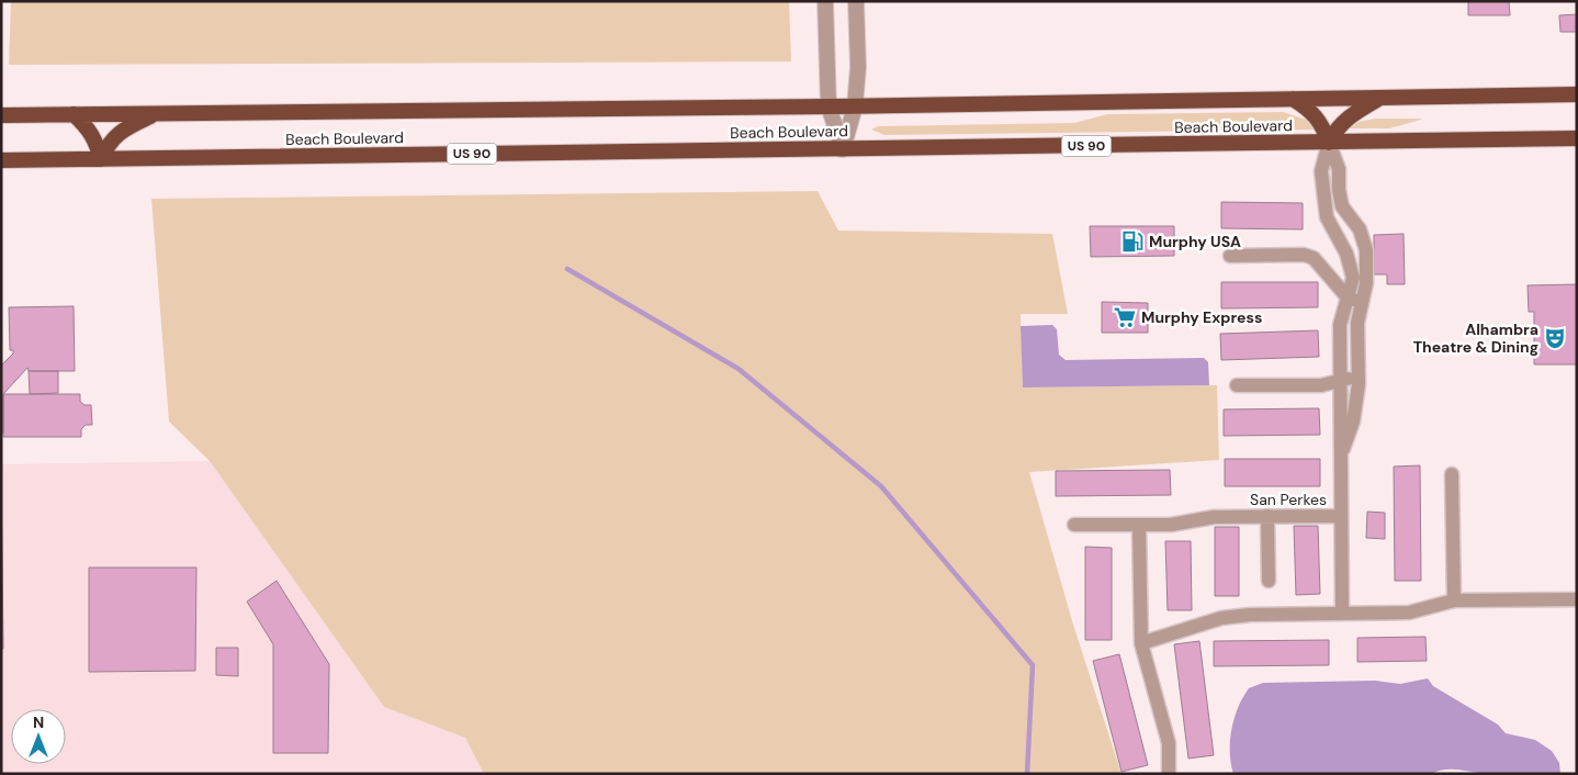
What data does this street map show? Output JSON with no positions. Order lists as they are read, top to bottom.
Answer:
{
  "streets": {
    "highway": ["Beach Boulevard", "US 90"],
    "street": ["San Perkes"]
  },
  "crossings": [
    ["Beach Boulevard", "San Perkes"]
  ],
  "places": {
    "fuel station": ["Murphy USA"],
    "supermarket": ["Murphy Express"],
    "theatre": ["Alhambra Theatre & Dining"]
  },
  "north": "top"
}
